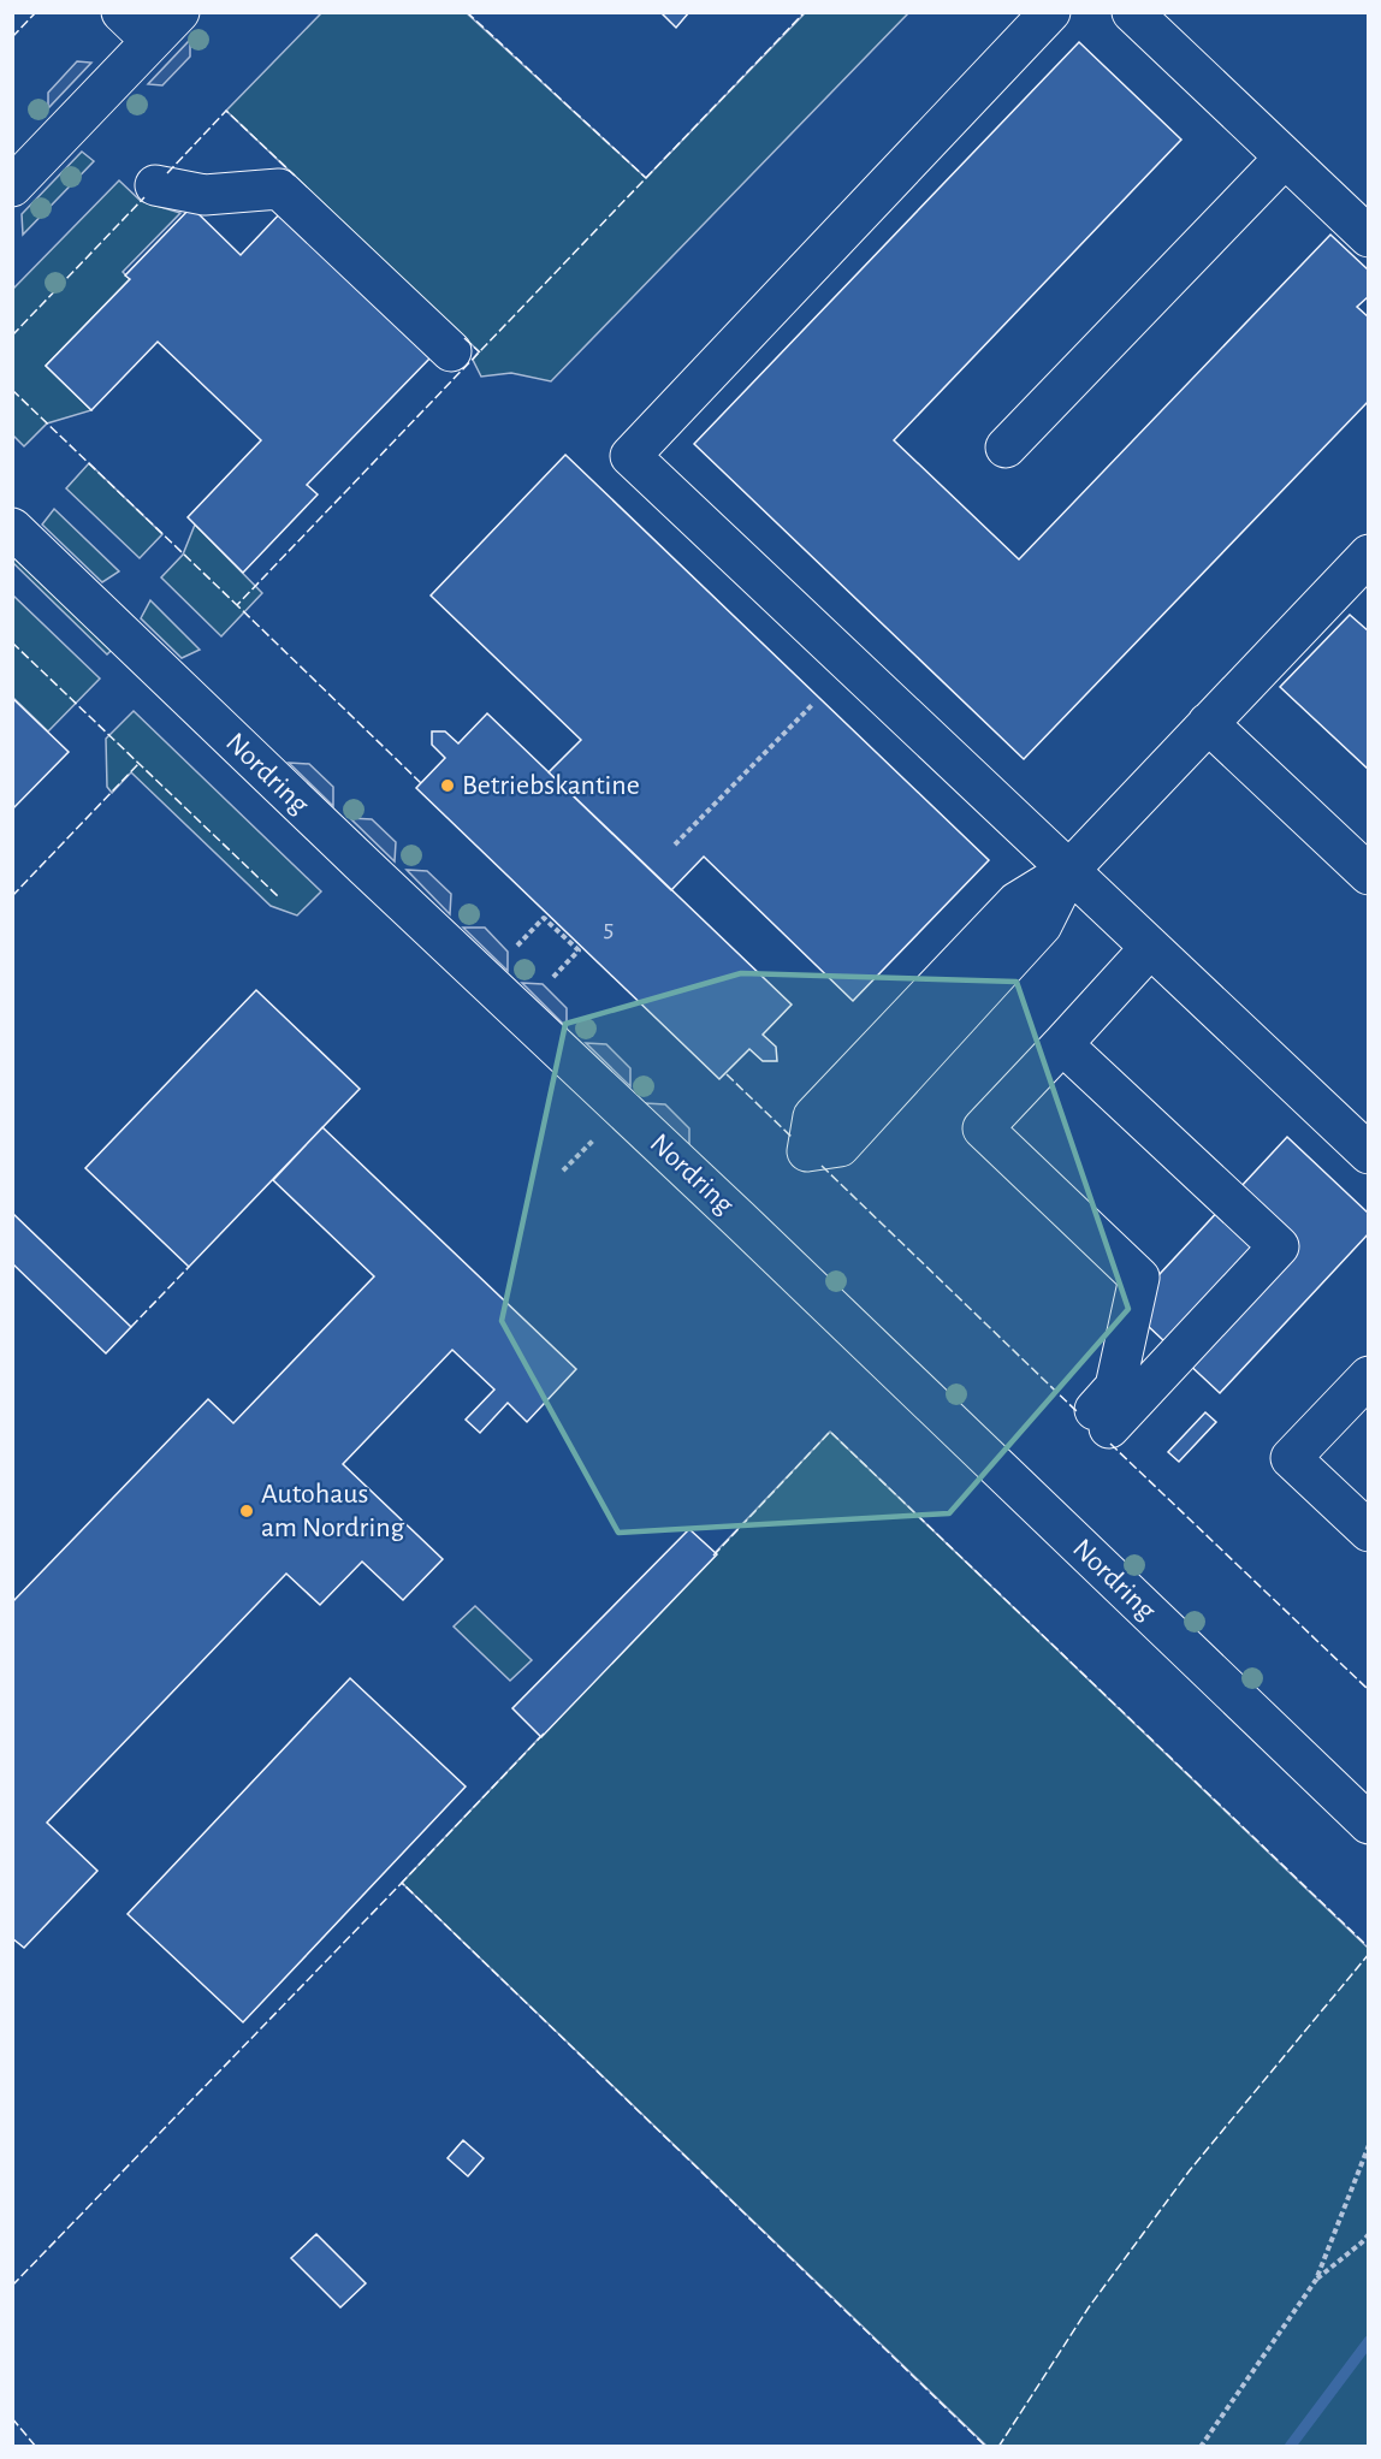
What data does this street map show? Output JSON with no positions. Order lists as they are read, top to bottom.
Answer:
{
  "streets": {
    "street": ["Nordring"]
  },
  "places": ["Betriebskantine", "Autohaus am Nordring"],
  "house_numbers": ["5"]
}
